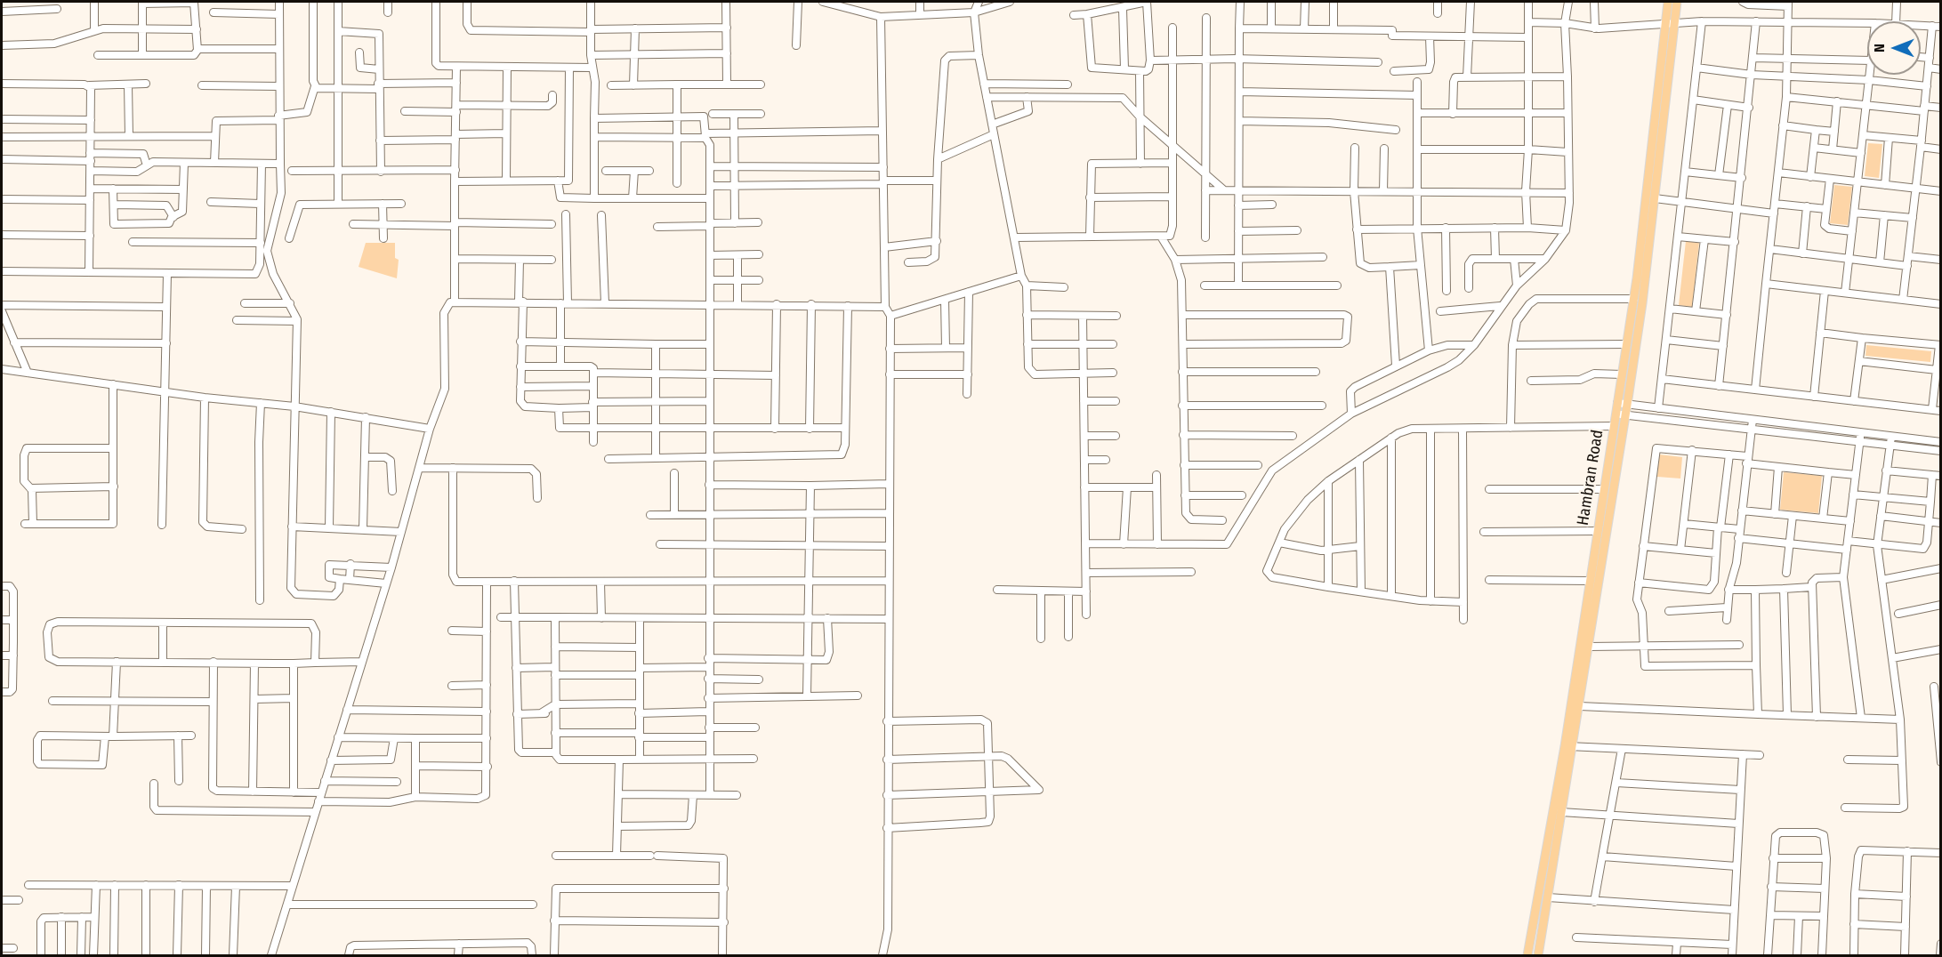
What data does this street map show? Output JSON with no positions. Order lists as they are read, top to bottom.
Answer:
{
  "streets": {
    "main road": ["Hambran Road"]
  },
  "north": "left"
}
